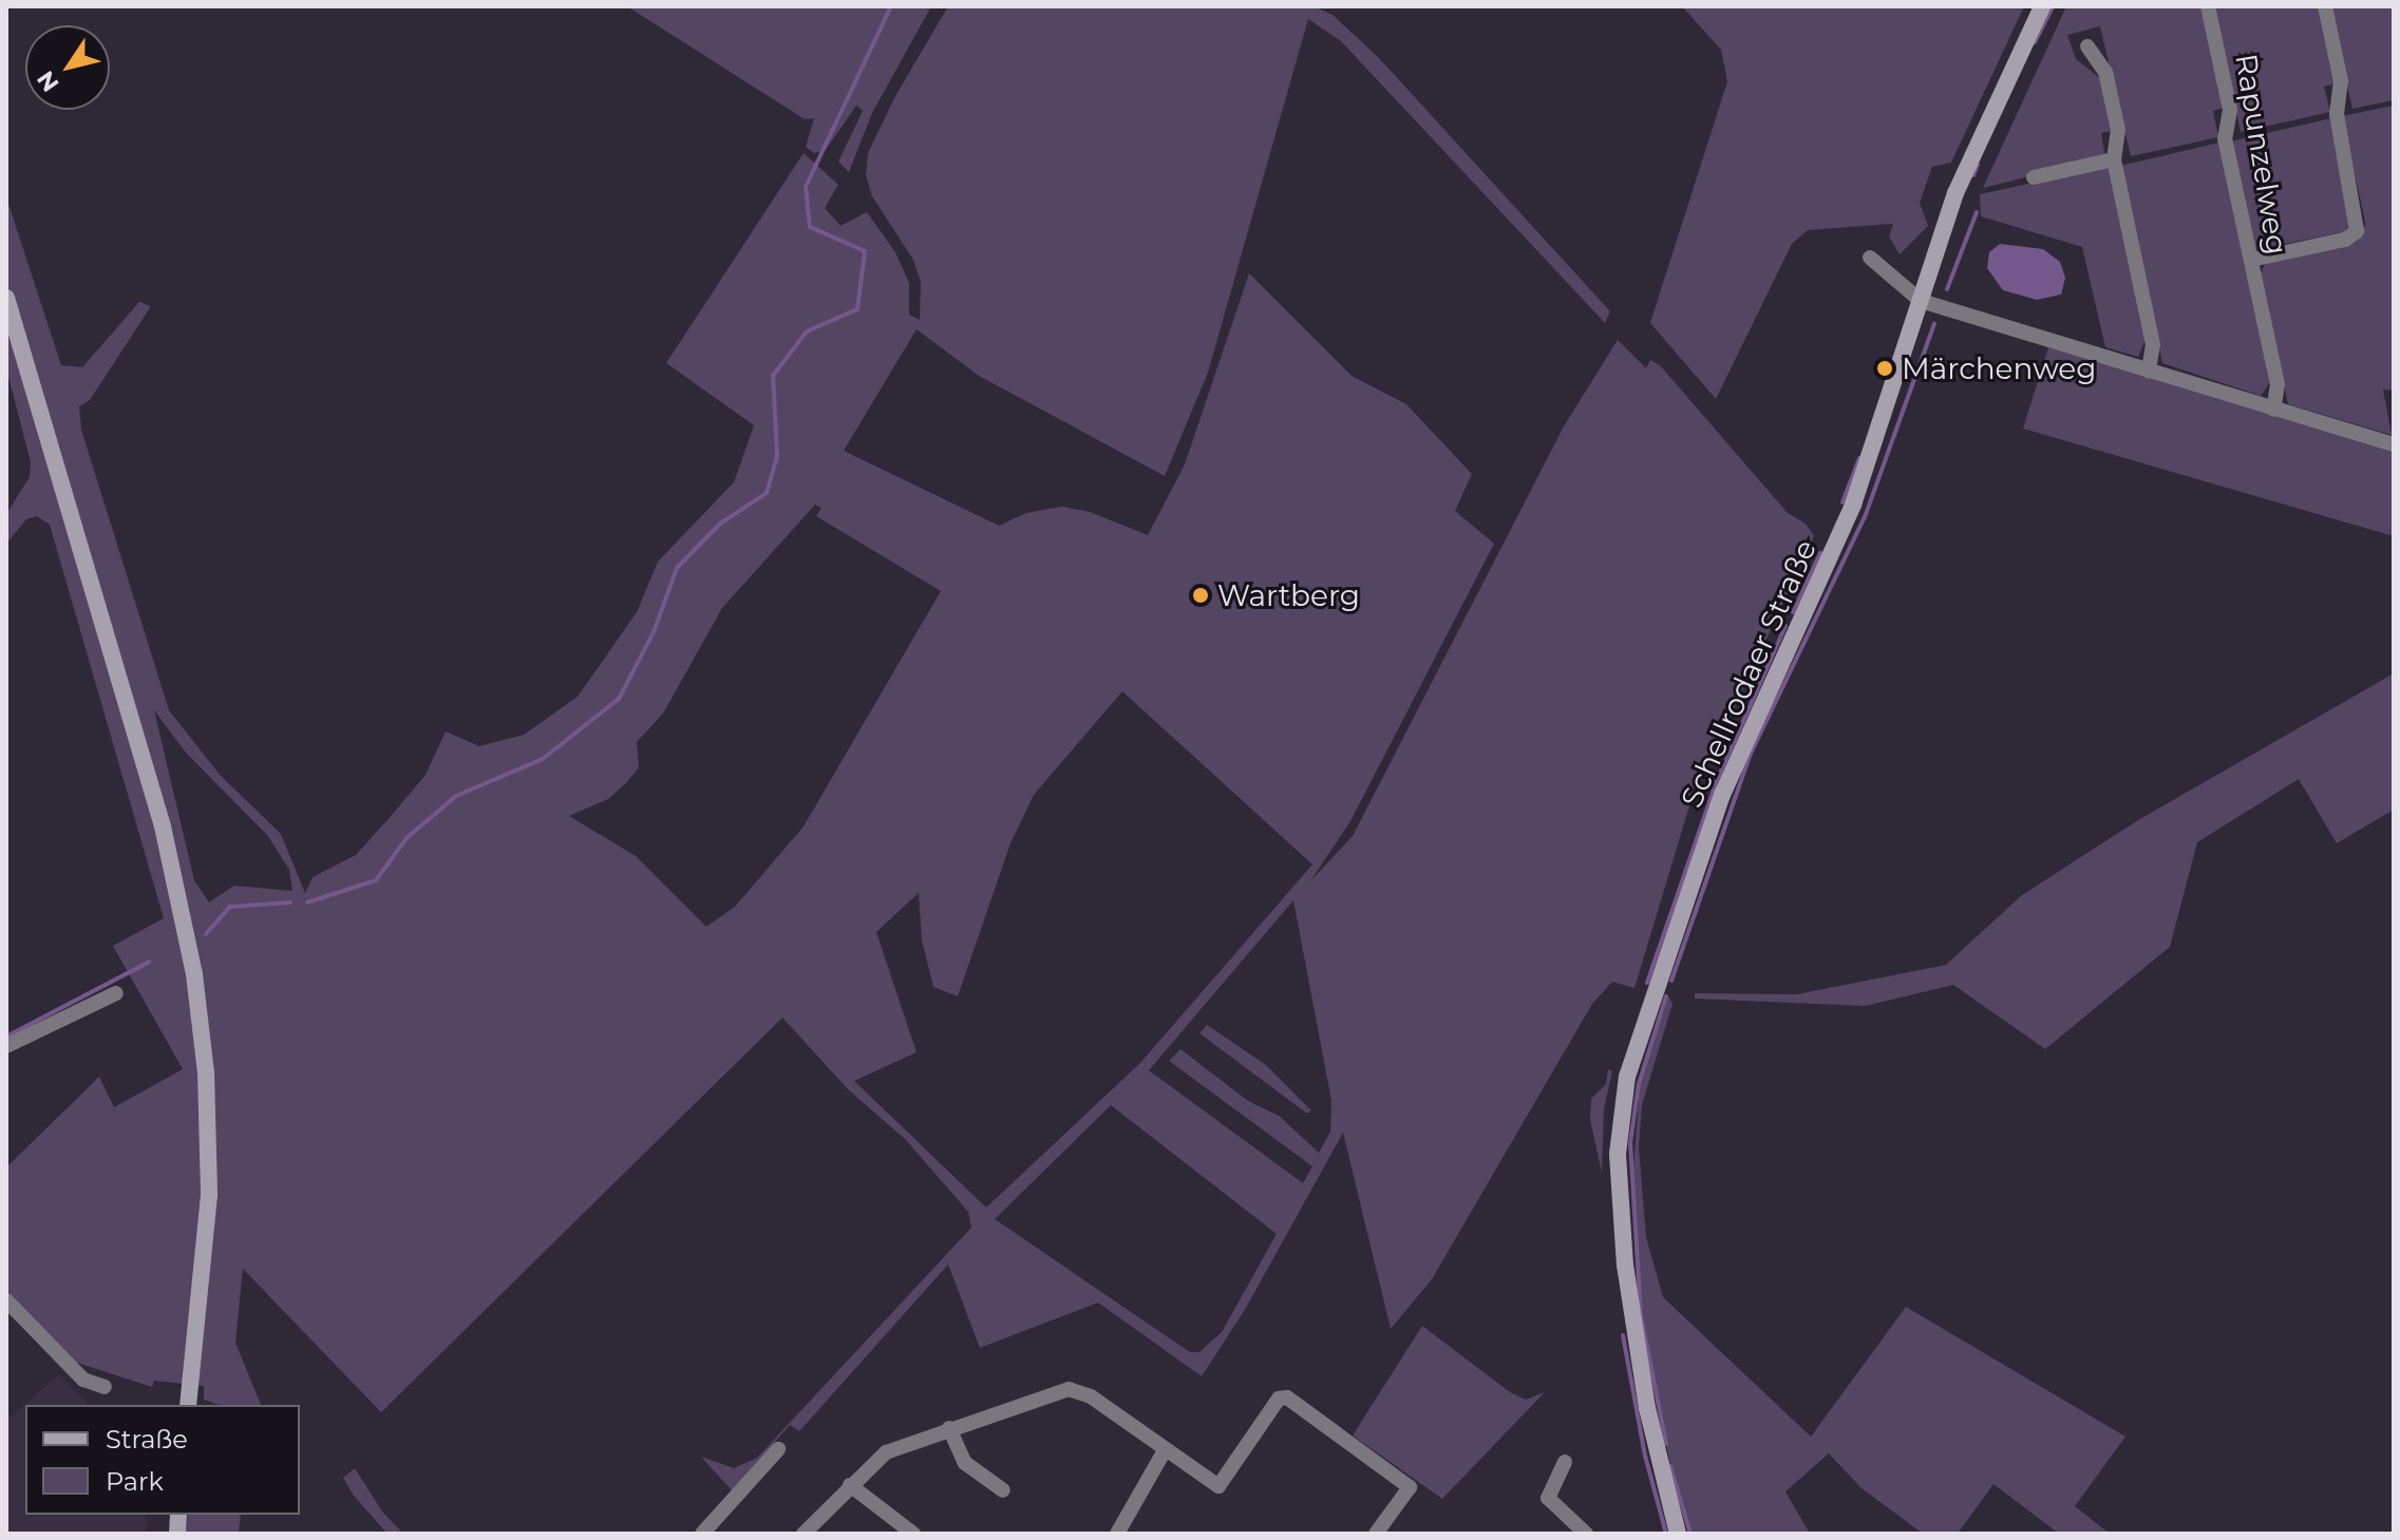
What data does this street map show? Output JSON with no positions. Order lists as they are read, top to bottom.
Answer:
{
  "streets": {
    "street": ["Rapunzelweg", "Schellrodaer Straße"]
  },
  "places": ["Märchenweg", "Wartberg"],
  "legend": ["Straße", "Park"],
  "north": "bottom left"
}
